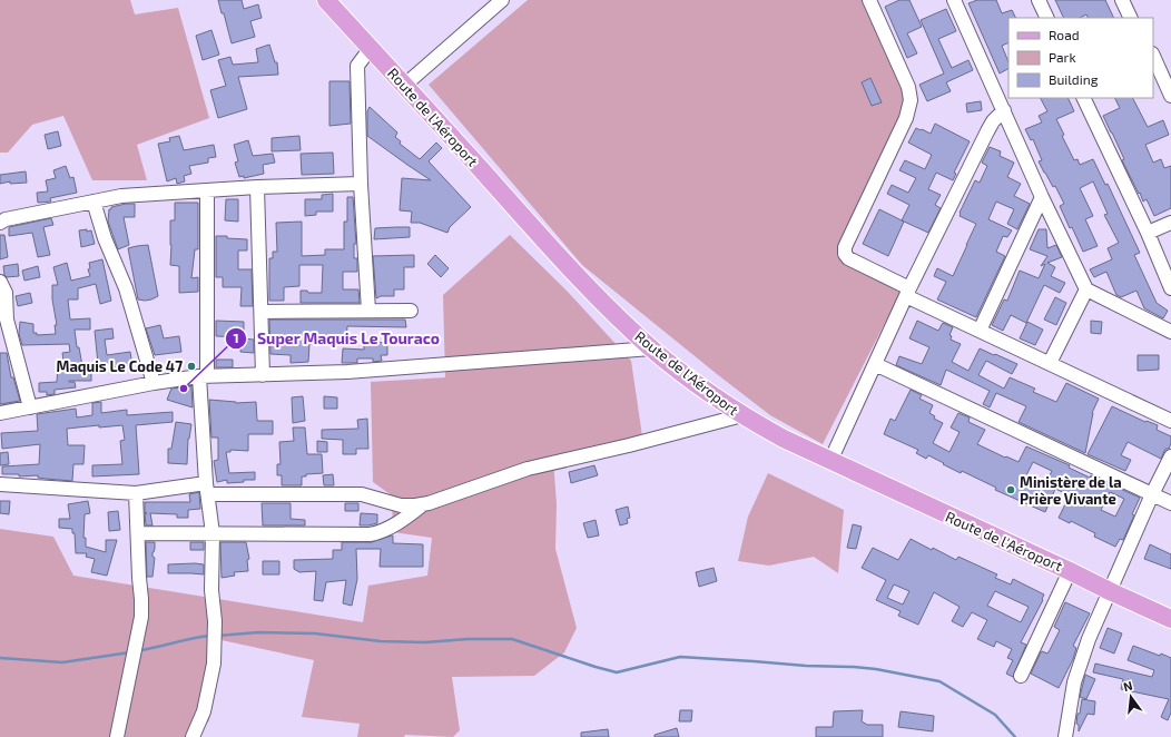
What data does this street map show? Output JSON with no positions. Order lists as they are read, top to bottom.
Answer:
{
  "streets": {
    "main road": ["Route de l'Aéroport"]
  },
  "places": ["Maquis Le Code 47", "Super Maquis Le Touraco", "Ministère de la Prière Vivante"],
  "legend": ["Road", "Park", "Building"],
  "north": "top"
}
